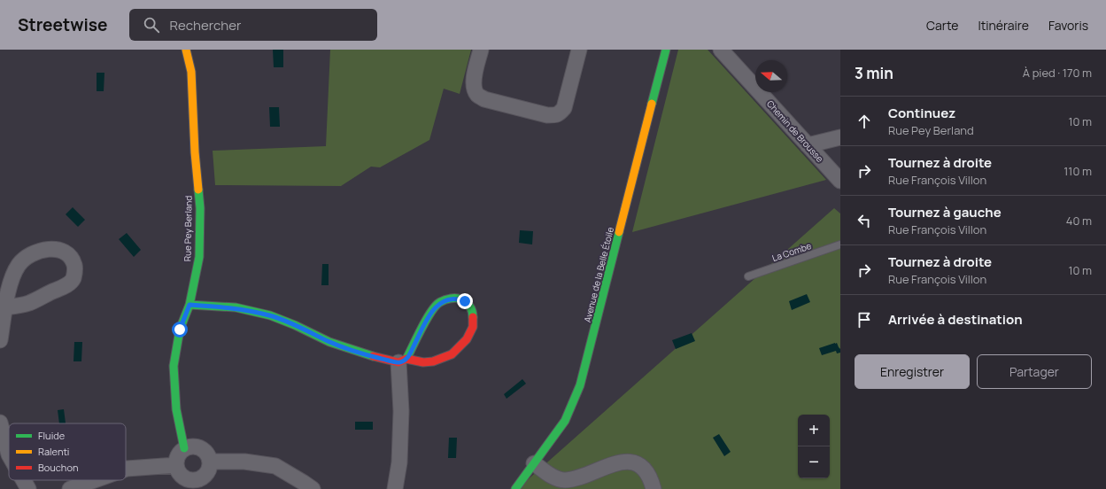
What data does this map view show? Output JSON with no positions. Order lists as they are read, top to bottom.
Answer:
{
  "streets": {
    "street": ["Chemin de Brousse", "Rue Pey Berland", "Avenue de la Belle Étoile"],
    "lane": ["La Combe"]
  },
  "legend": ["Fluide", "Ralenti", "Bouchon"],
  "north": "left",
  "page": {
    "header": "Streetwise",
    "search": "Rechercher",
    "nav": ["Carte", "Itinéraire", "Favoris"],
    "heading": ["3 min", "À pied · 170 m"],
    "list": [
      ["Continuez", "Rue Pey Berland", "10 m"],
      ["Tournez à droite", "Rue François Villon", "110 m"],
      ["Tournez à gauche", "Rue François Villon", "40 m"],
      ["Tournez à droite", "Rue François Villon", "10 m"],
      "Arrivée à destination"
    ],
    "buttons": ["Enregistrer", "Partager"],
    "map_buttons": ["+", "−"]
  }
}
